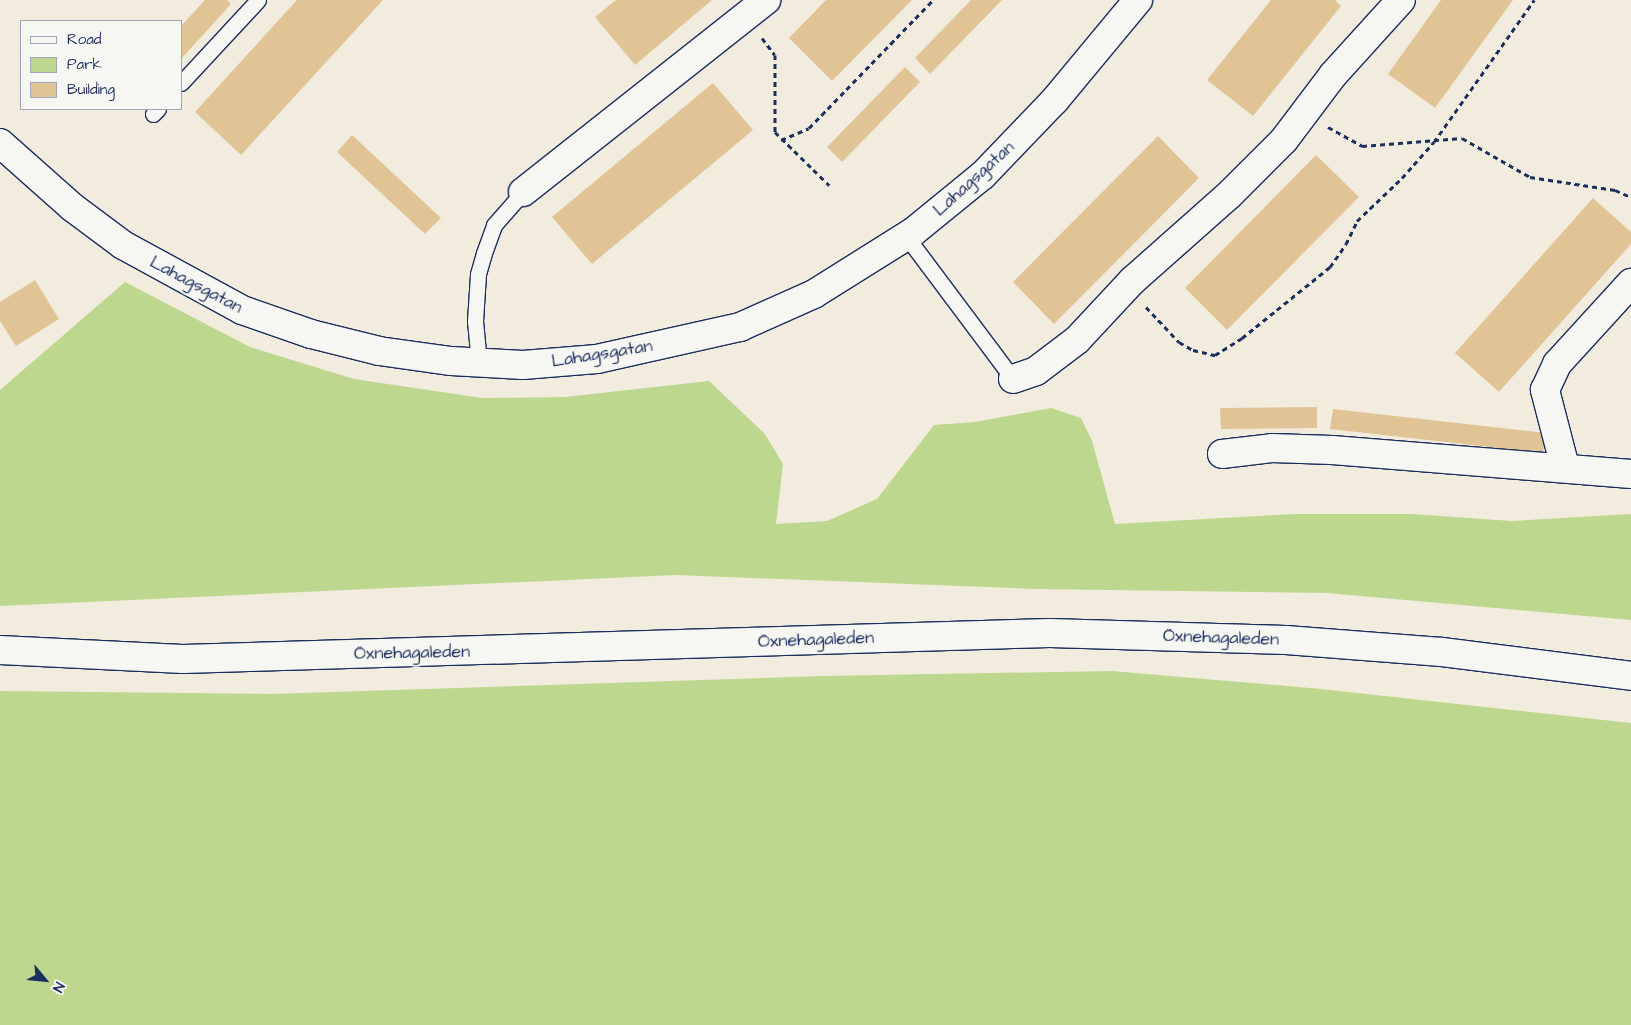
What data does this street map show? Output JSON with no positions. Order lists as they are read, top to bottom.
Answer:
{
  "streets": {
    "street": ["Lahagsgatan", "Öxnehagaleden"]
  },
  "legend": ["Road", "Park", "Building"],
  "north": "bottom right"
}
